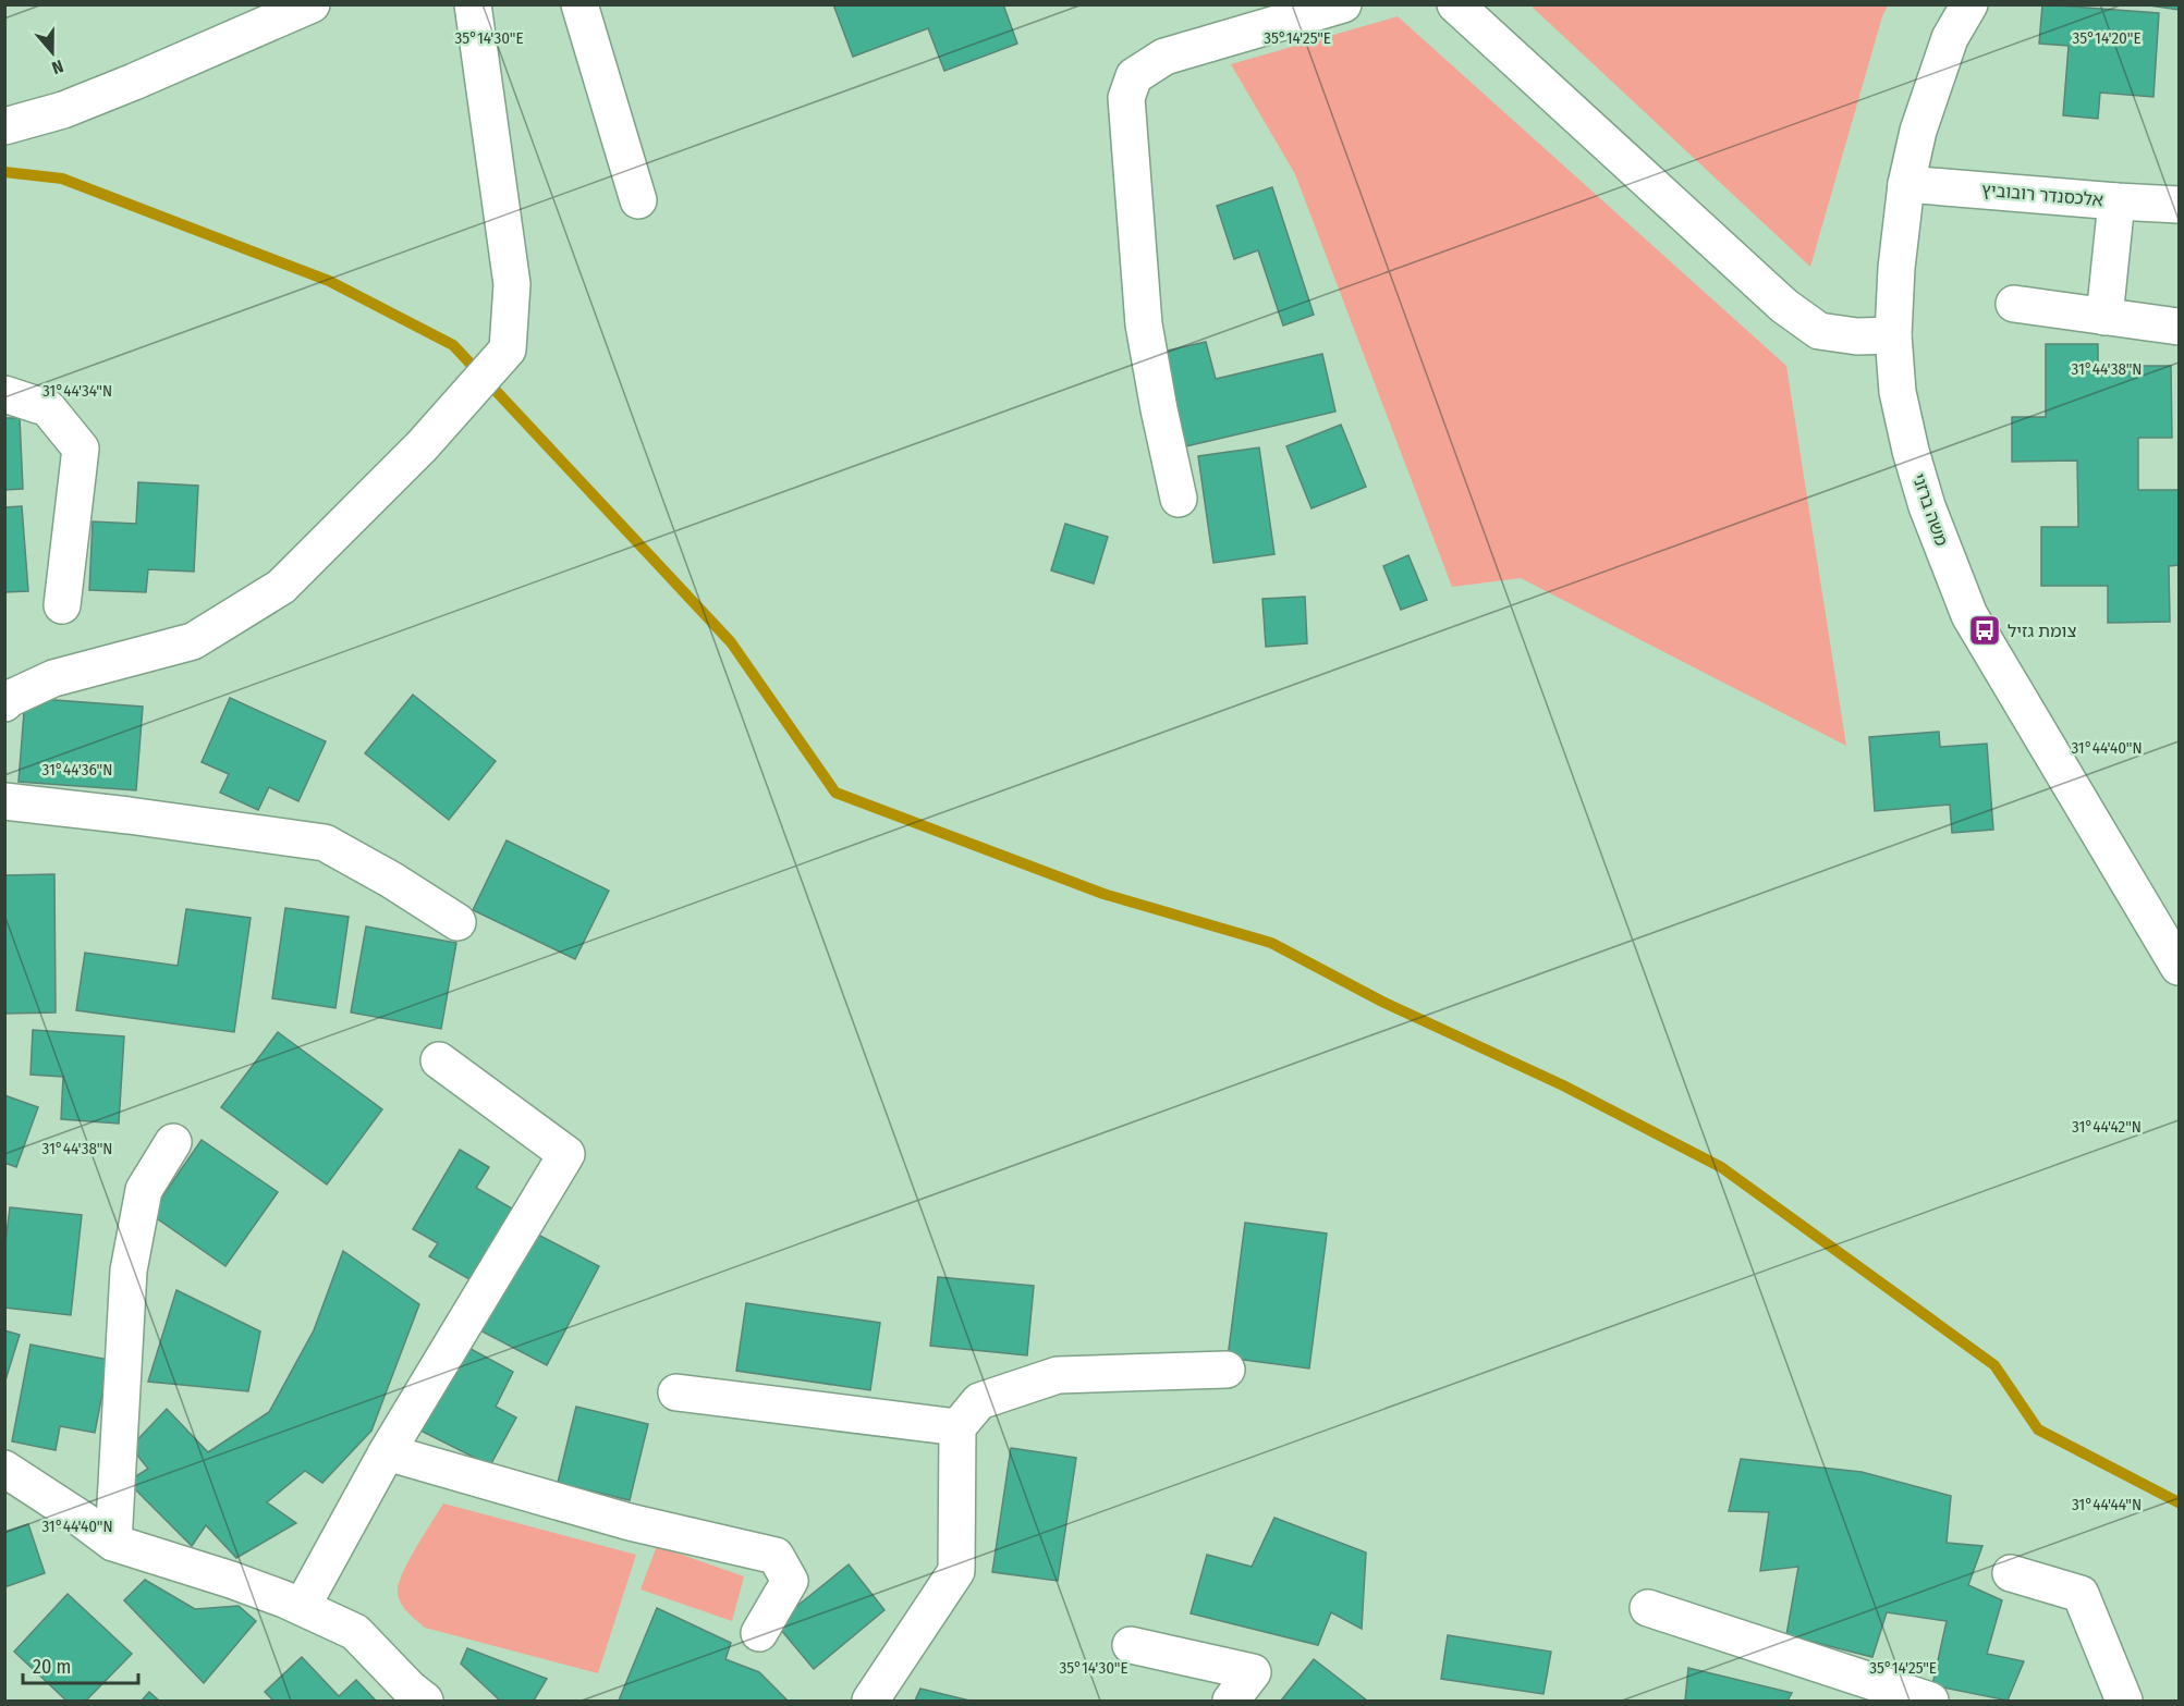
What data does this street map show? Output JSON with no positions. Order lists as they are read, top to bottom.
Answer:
{
  "streets": {
    "street": ["אלכסנדר רובוביץ", "משה ברזני"]
  },
  "crossings": [
    ["אלכסנדר רובוביץ", "משה ברזני"]
  ],
  "places": {
    "bus stop": ["צומת גזיל"]
  },
  "scale_bar": "20 m",
  "north": "bottom",
  "coordinates": [
    "35°14'25\"E",
    "35°14'20\"E",
    "35°14'30\"E",
    "31°44'38\"N",
    "31°44'34\"N",
    "31°44'40\"N",
    "31°44'36\"N",
    "31°44'42\"N",
    "31°44'44\"N"
  ]
}
